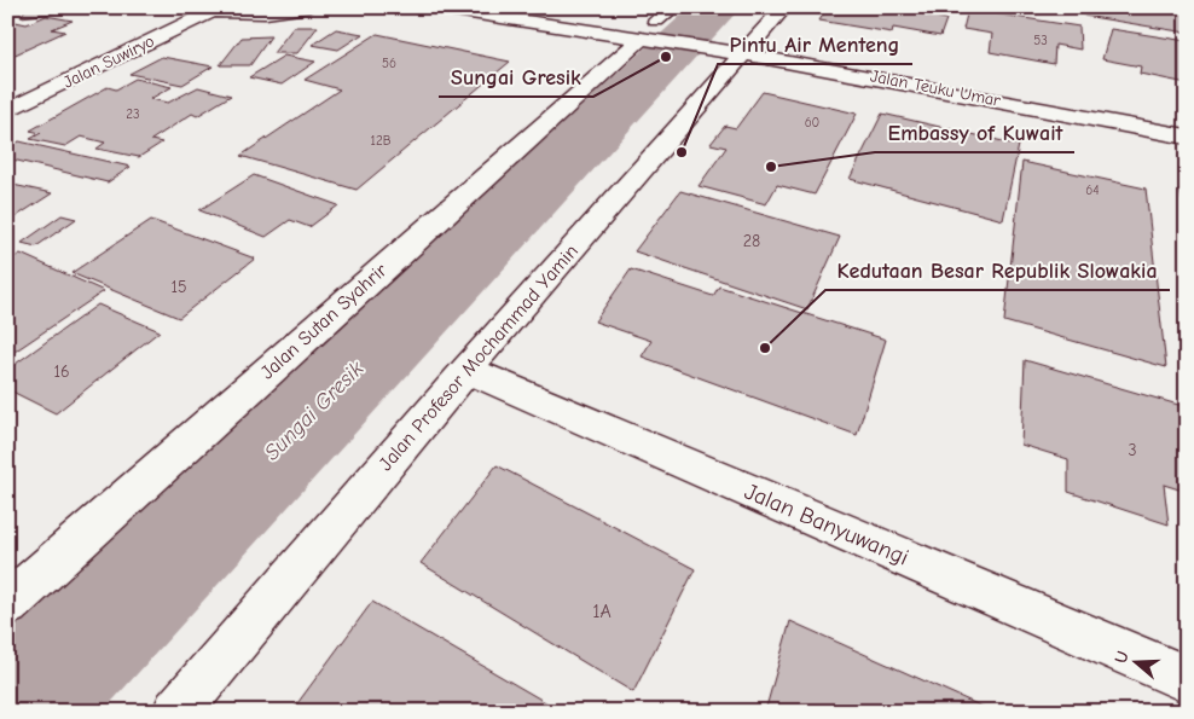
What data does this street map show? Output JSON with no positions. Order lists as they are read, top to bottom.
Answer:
{
  "streets": {
    "street": [
      "Jalan Suwiryo",
      "Jalan Teuku Umar",
      "Jalan Sutan Syahrir",
      "Jalan Profesor Mochammad Yamin",
      "Jalan Banyuwangi"
    ]
  },
  "crossings": [
    ["Jalan Teuku Umar", "Jalan Sutan Syahrir"],
    ["Jalan Teuku Umar", "Jalan Profesor Mochammad Yamin"],
    ["Jalan Profesor Mochammad Yamin", "Jalan Banyuwangi"]
  ],
  "water": ["Sungai Gresik"],
  "places": [
    "Sungai Gresik",
    "Pintu Air Menteng",
    "Embassy of Kuwait",
    "Kedutaan Besar Republik Slowakia"
  ],
  "house_numbers": [
    "53",
    "56",
    "23",
    "60",
    "12B",
    "64",
    "28",
    "15",
    "16",
    "3",
    "1A"
  ],
  "north": "left"
}
